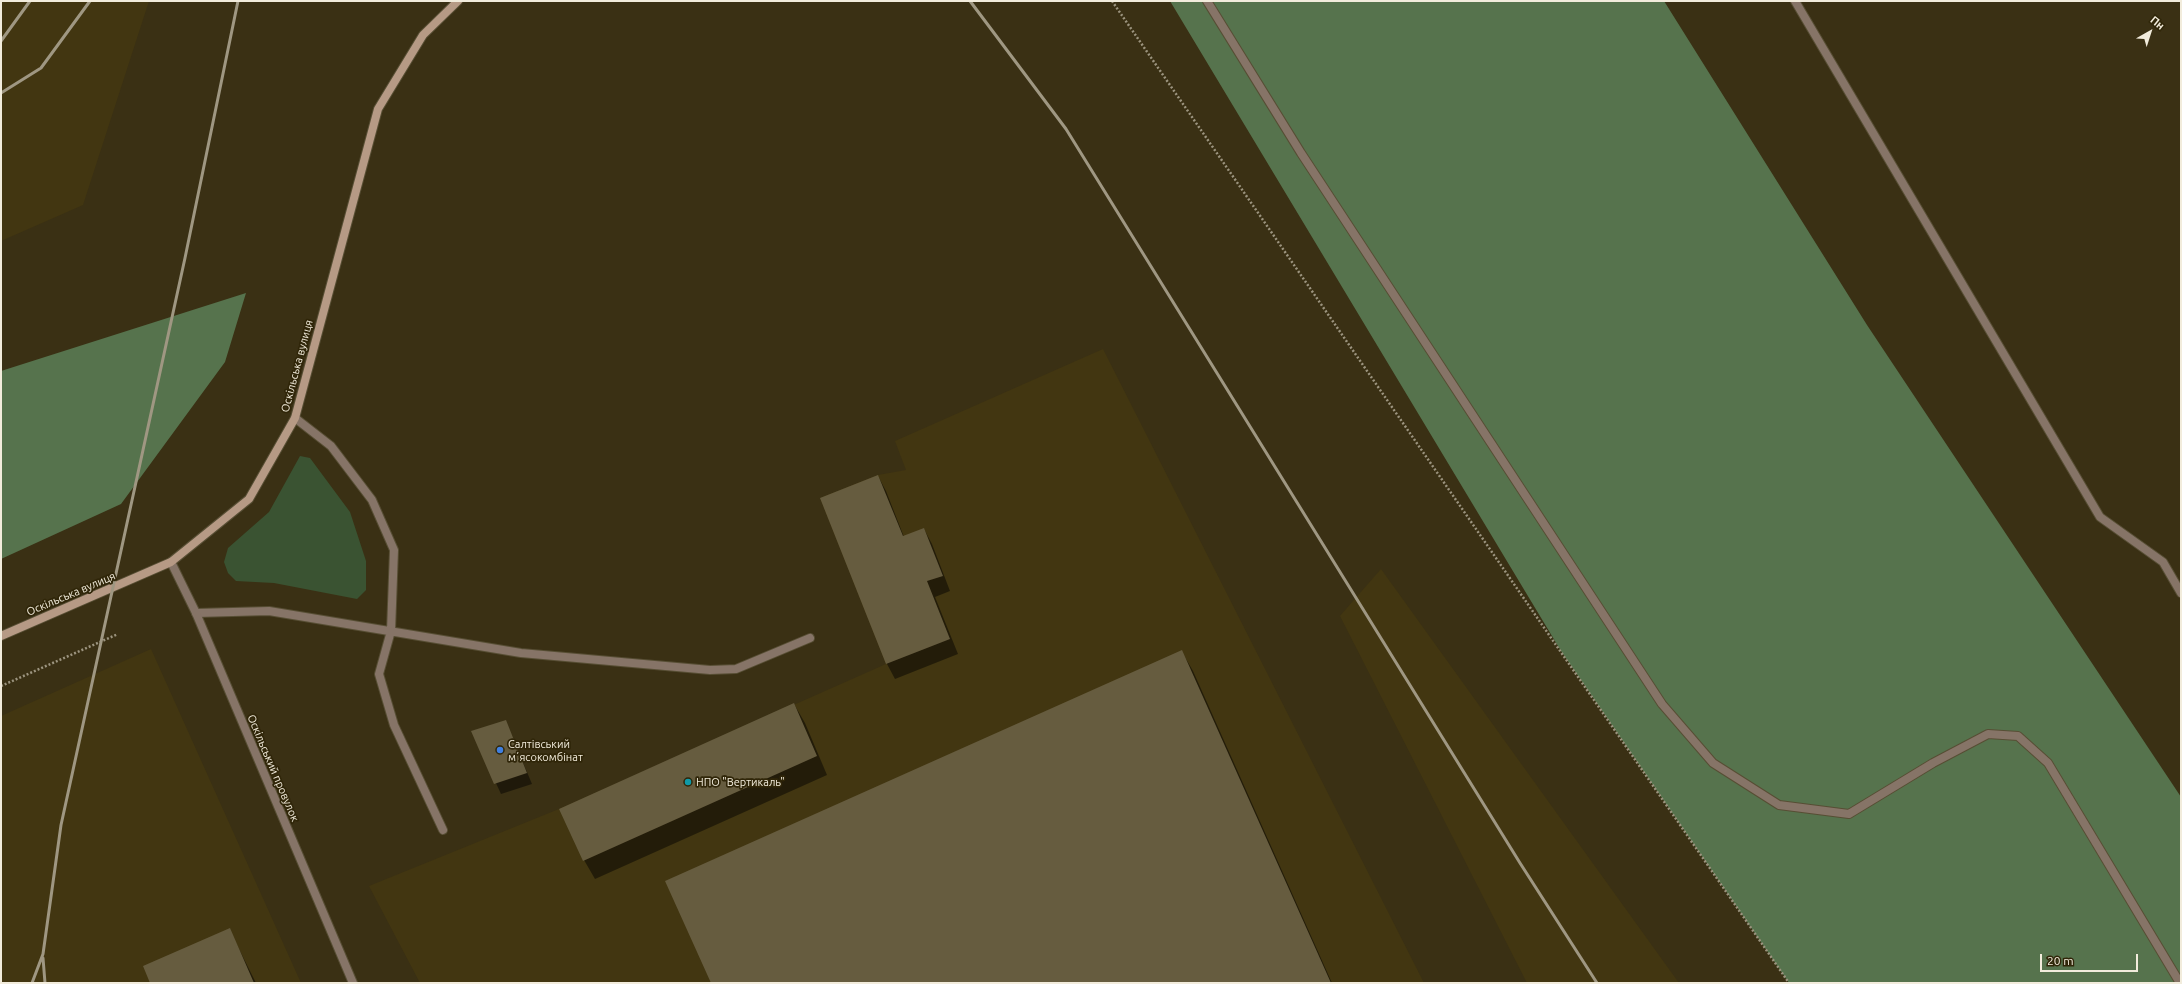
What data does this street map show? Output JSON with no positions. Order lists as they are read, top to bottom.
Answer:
{
  "streets": {
    "main road": ["Оскільська вулиця"],
    "street": ["Оскільський провулок"]
  },
  "crossings": [
    ["Оскільська вулиця", "Оскільський провулок"]
  ],
  "places": ["Салтівський мʼясокомбінат", "НПО \"Вертикаль\""],
  "scale_bar": "20 m",
  "north": "top right"
}
